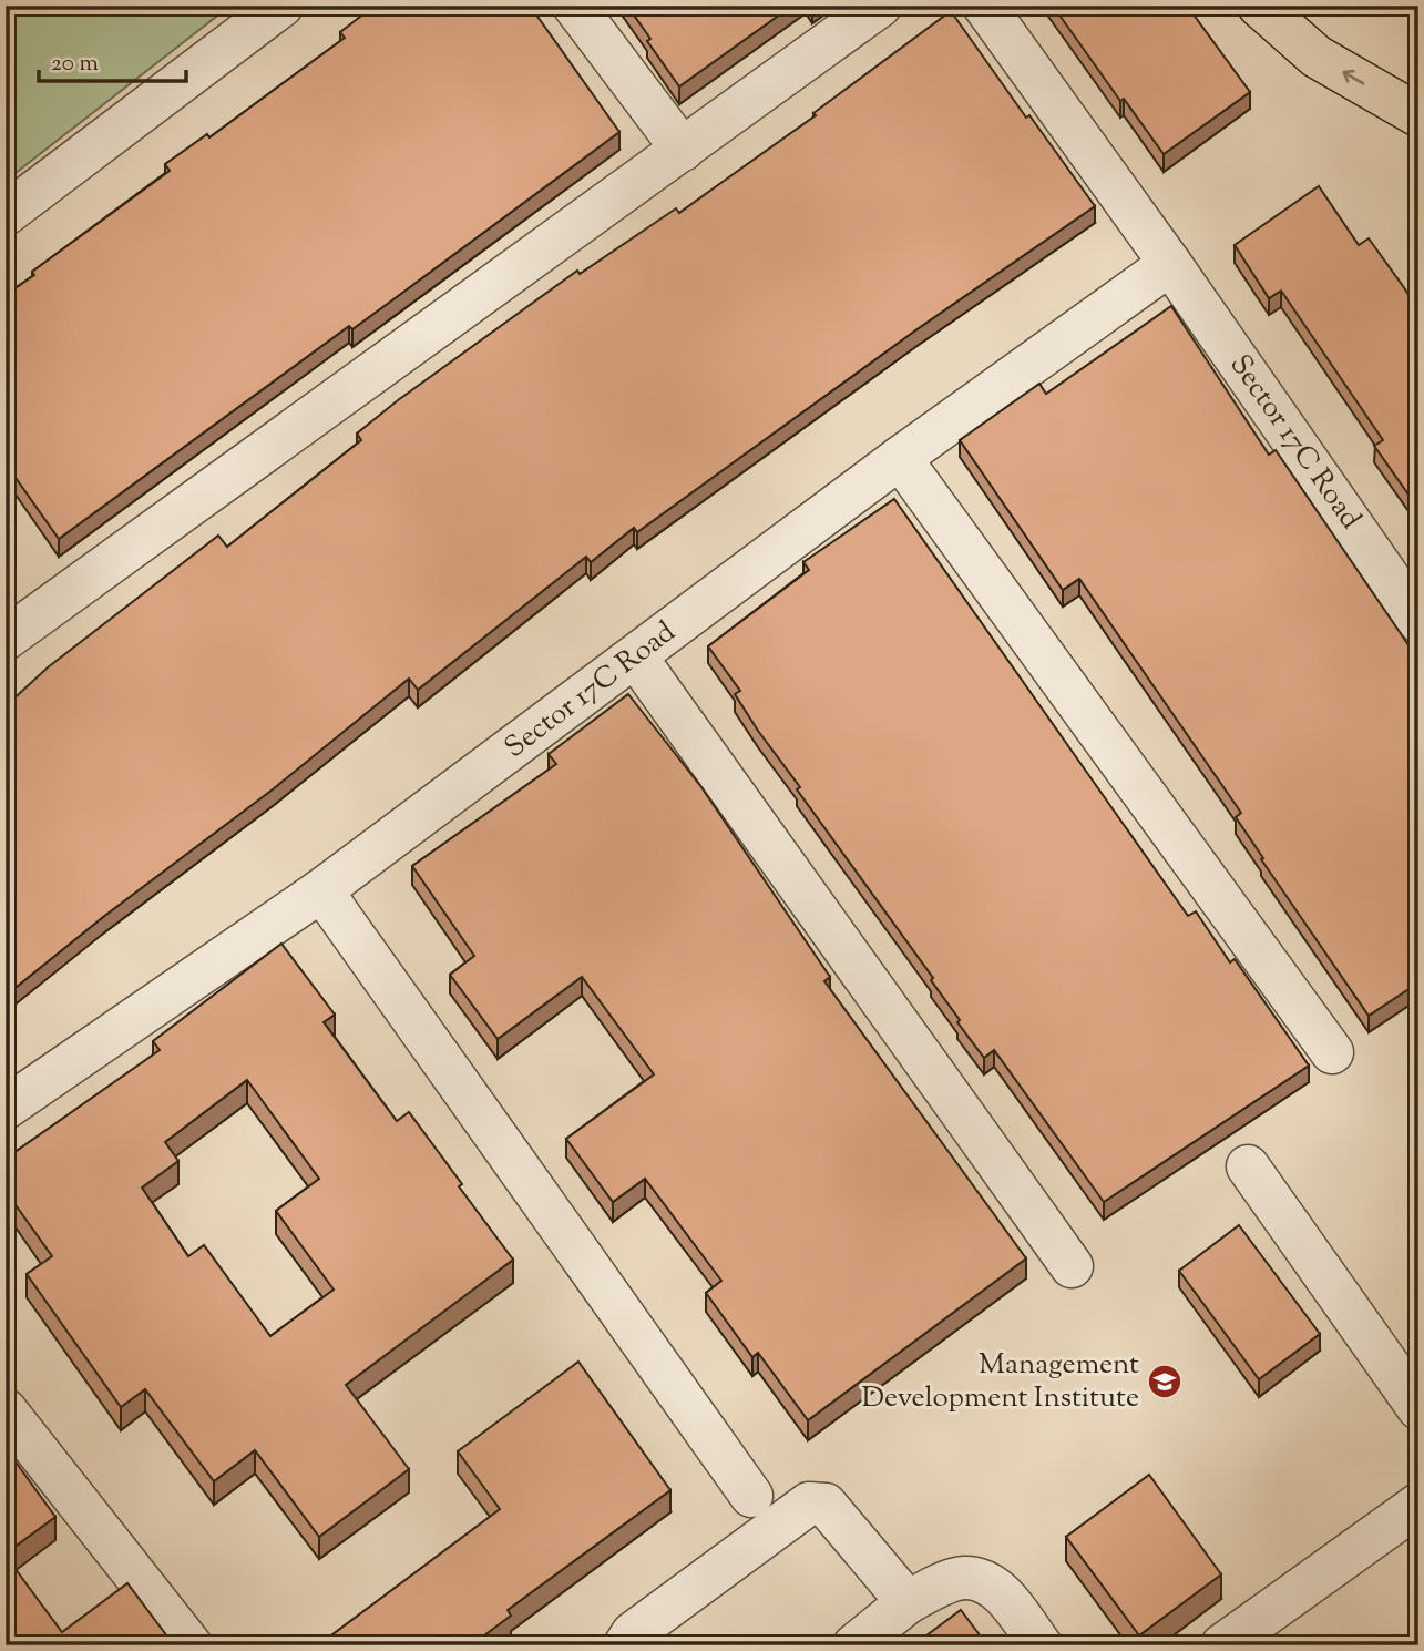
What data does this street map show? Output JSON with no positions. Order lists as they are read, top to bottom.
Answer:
{
  "streets": {
    "street": ["Sector 17C Road"]
  },
  "places": {
    "school or university": ["Management Development Institute"]
  },
  "scale_bar": "20 m"
}
